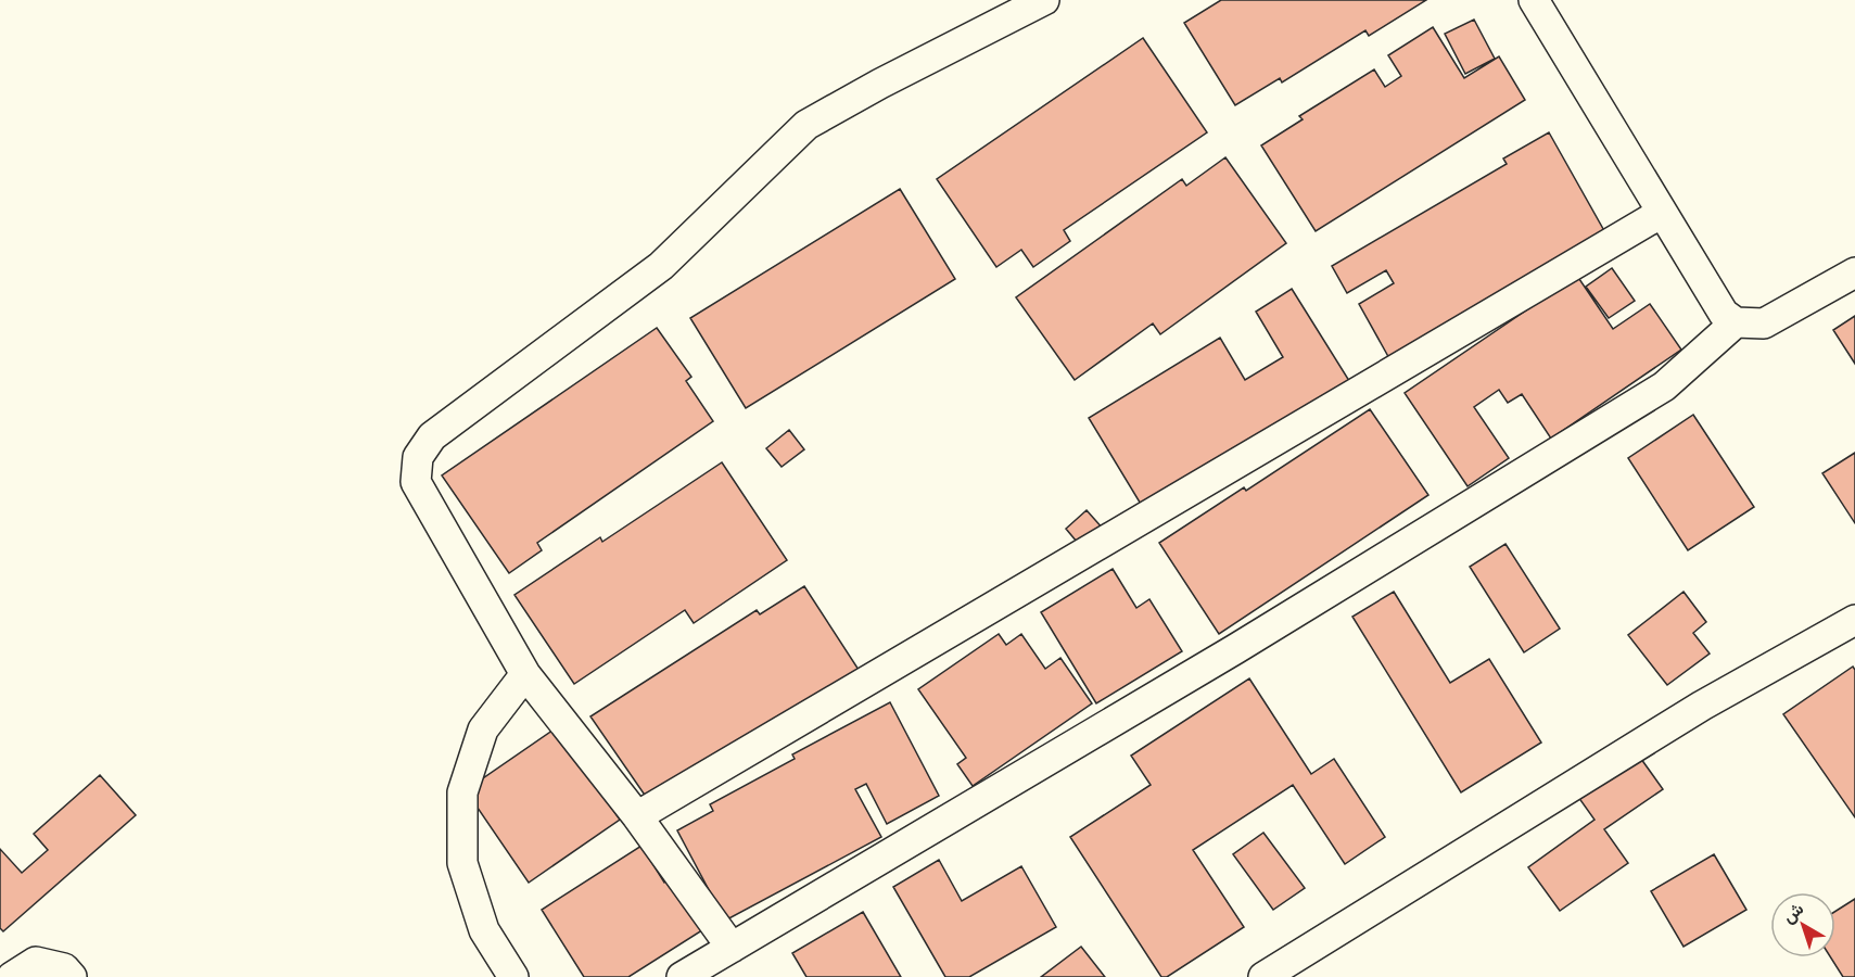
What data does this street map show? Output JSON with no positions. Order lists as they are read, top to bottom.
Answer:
{
  "north": "top left"
}
